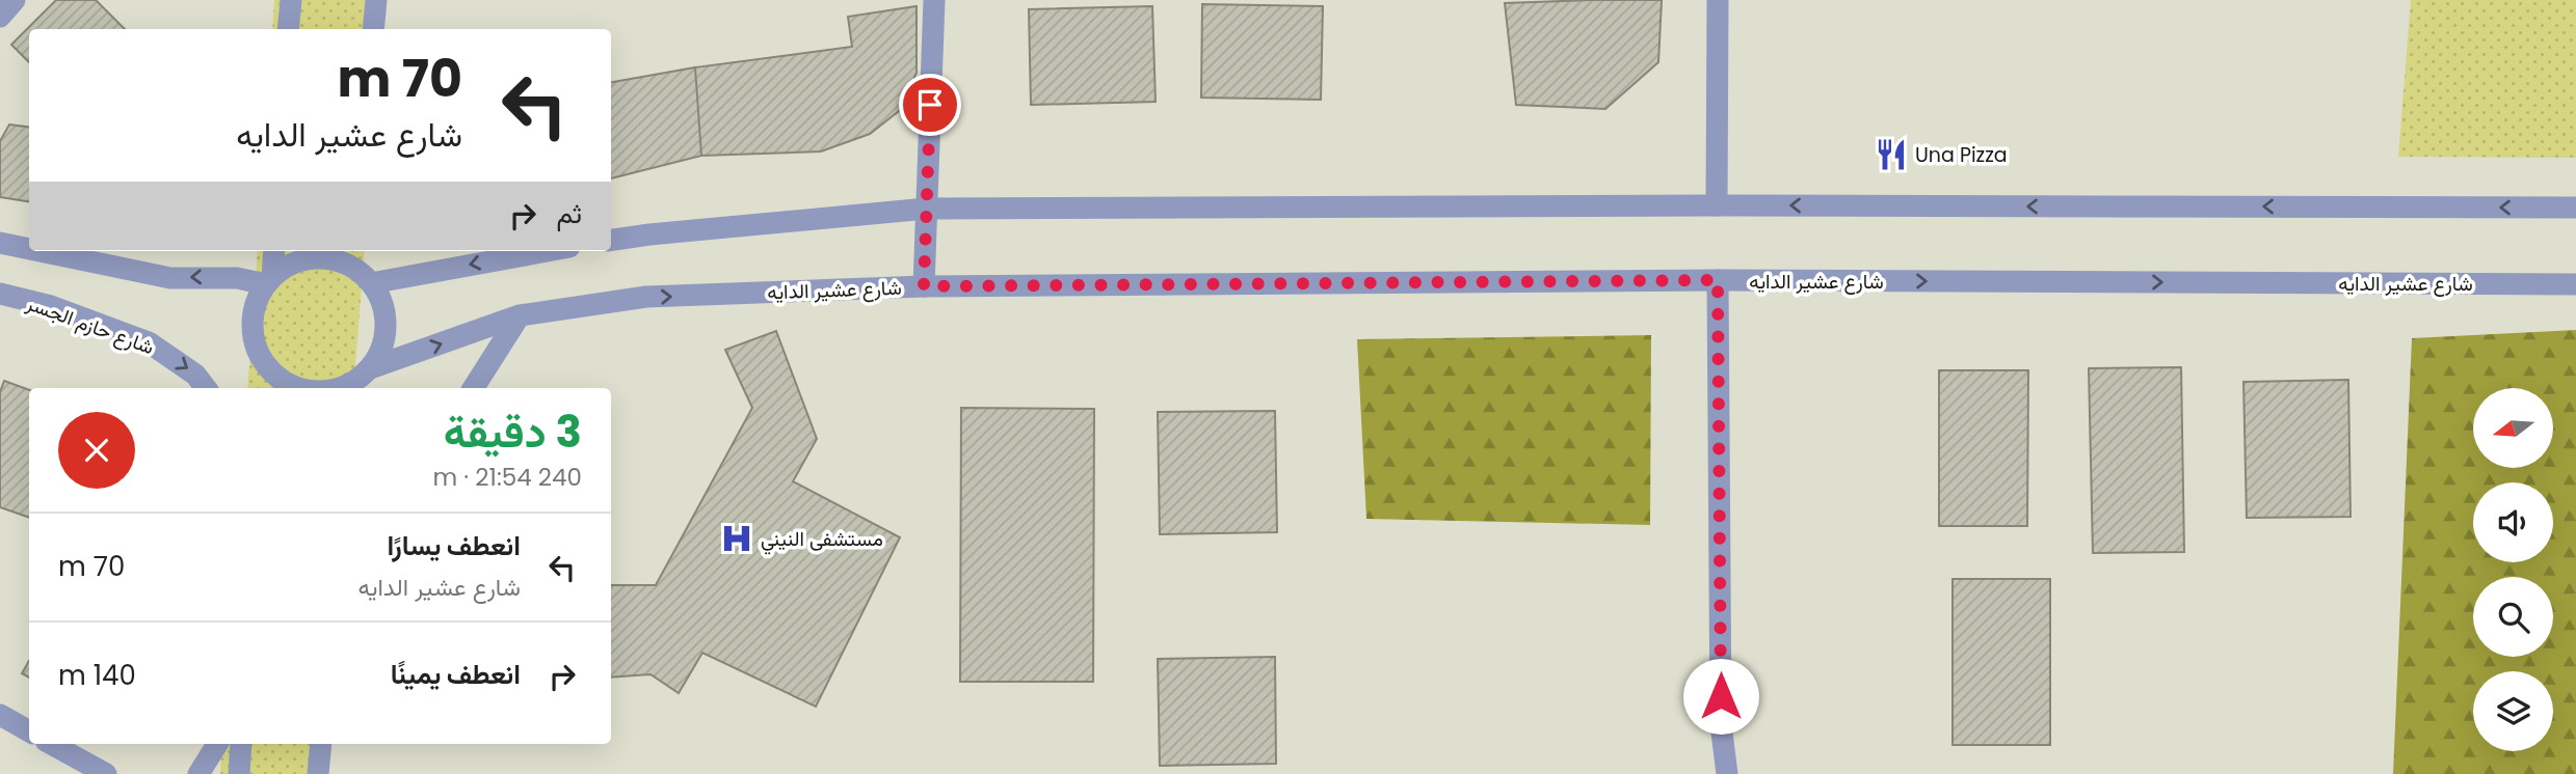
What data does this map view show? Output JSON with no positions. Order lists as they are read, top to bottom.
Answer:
{
  "streets": {
    "street": ["شارع عشير الدايه", "شارع حازم الجسر"]
  },
  "places": {
    "restaurant": ["Una Pizza"],
    "hospital": ["مستشفى النيني"]
  },
  "north": "left",
  "page": {
    "turn": ["70 m", "شارع عشير الدايه"],
    "then": "ثم",
    "heading": ["3 دقيقة", "240 m · 21:54"],
    "list": [
      {
        "name": "انعطف يسارًا",
        "note": "شارع عشير الدايه",
        "value": "70 m"
      },
      {
        "name": "انعطف يمينًا",
        "value": "140 m"
      }
    ]
  }
}
